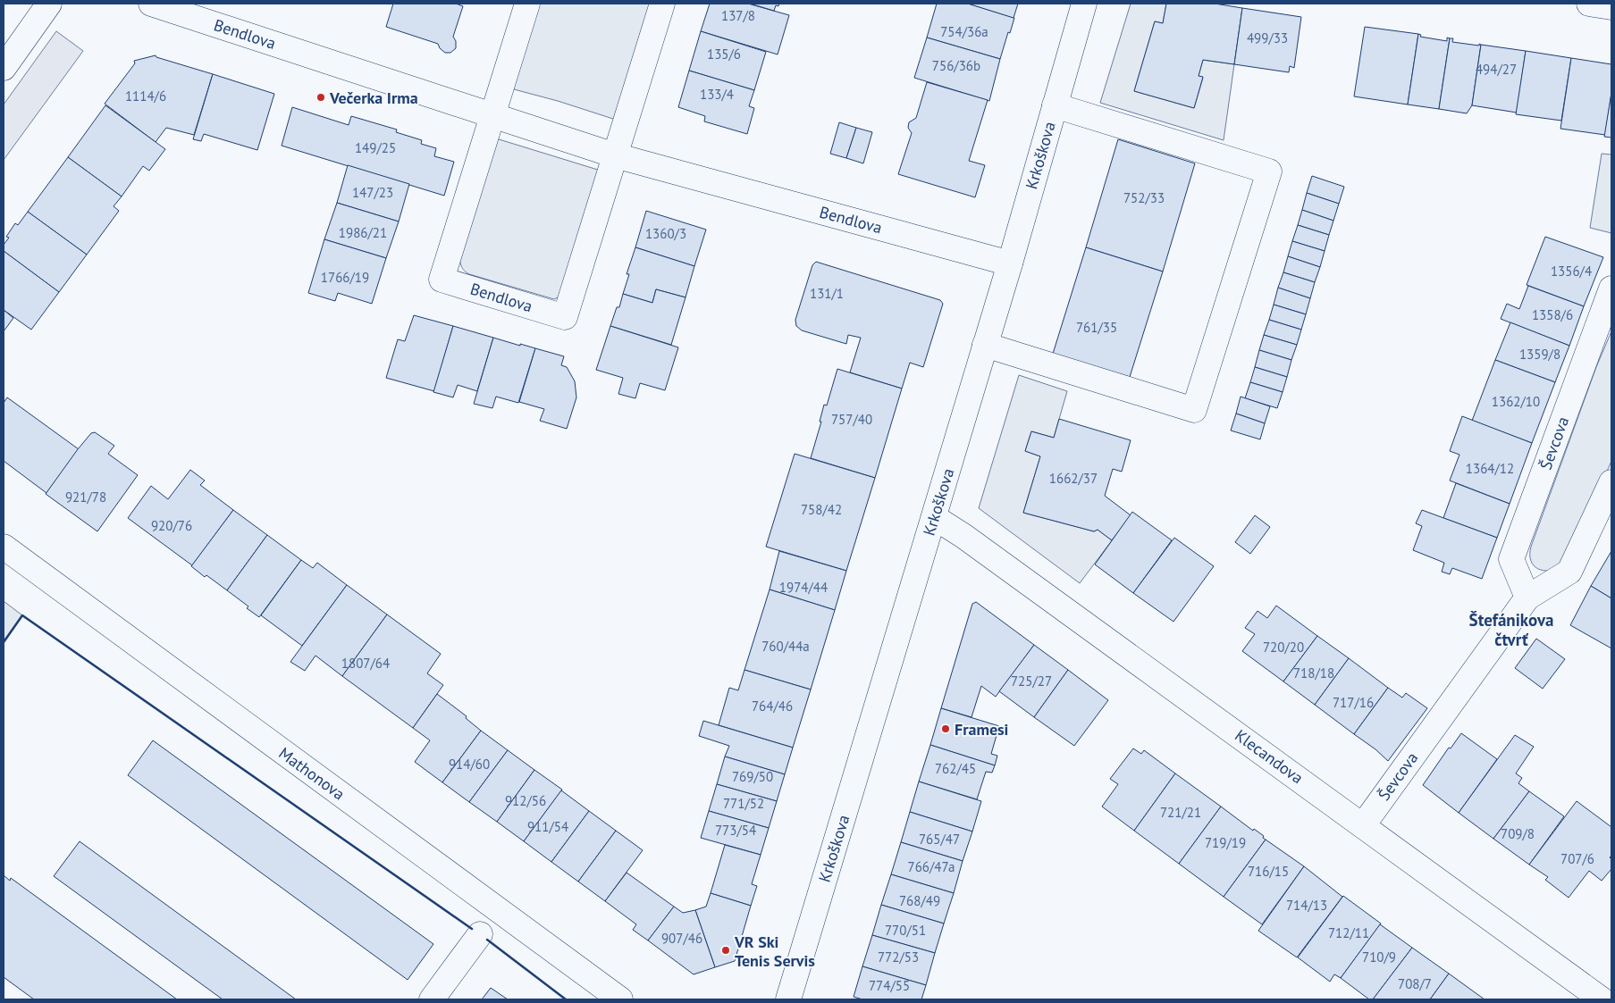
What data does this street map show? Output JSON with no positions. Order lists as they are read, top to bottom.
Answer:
{
  "streets": {
    "street": [
      "Bendlova",
      "Krkoškova",
      "Ševcova",
      "Klecandova",
      "Mathonova"
    ]
  },
  "crossings": [
    ["Bendlova", "Krkoškova"],
    ["Krkoškova", "Klecandova"],
    ["Ševcova", "Klecandova"]
  ],
  "districts": ["Štefánikova čtvrť"],
  "places": ["Večerka Irma", "Framesi", "VR Ski Tenis Servis"],
  "house_numbers": [
    "137/8",
    "754/36a",
    "499/33",
    "135/6",
    "756/36b",
    "494/27",
    "133/4",
    "1114/6",
    "149/25",
    "147/23",
    "752/33",
    "1986/21",
    "1360/3",
    "1356/4",
    "1766/19",
    "131/1",
    "1358/6",
    "761/35",
    "1359/8",
    "1362/10",
    "757/40",
    "1364/12",
    "1662/37",
    "921/78",
    "758/42",
    "920/76",
    "1974/44",
    "760/44a",
    "720/20",
    "1807/64",
    "718/18",
    "725/27",
    "717/16",
    "764/46",
    "914/60",
    "762/45",
    "769/50",
    "912/56",
    "771/52",
    "721/21",
    "911/54",
    "773/54",
    "709/8",
    "765/47",
    "719/19",
    "707/6",
    "766/47a",
    "716/15",
    "768/49",
    "714/13",
    "770/51",
    "712/11",
    "907/46",
    "772/53",
    "710/9",
    "708/7",
    "774/55"
  ]
}
